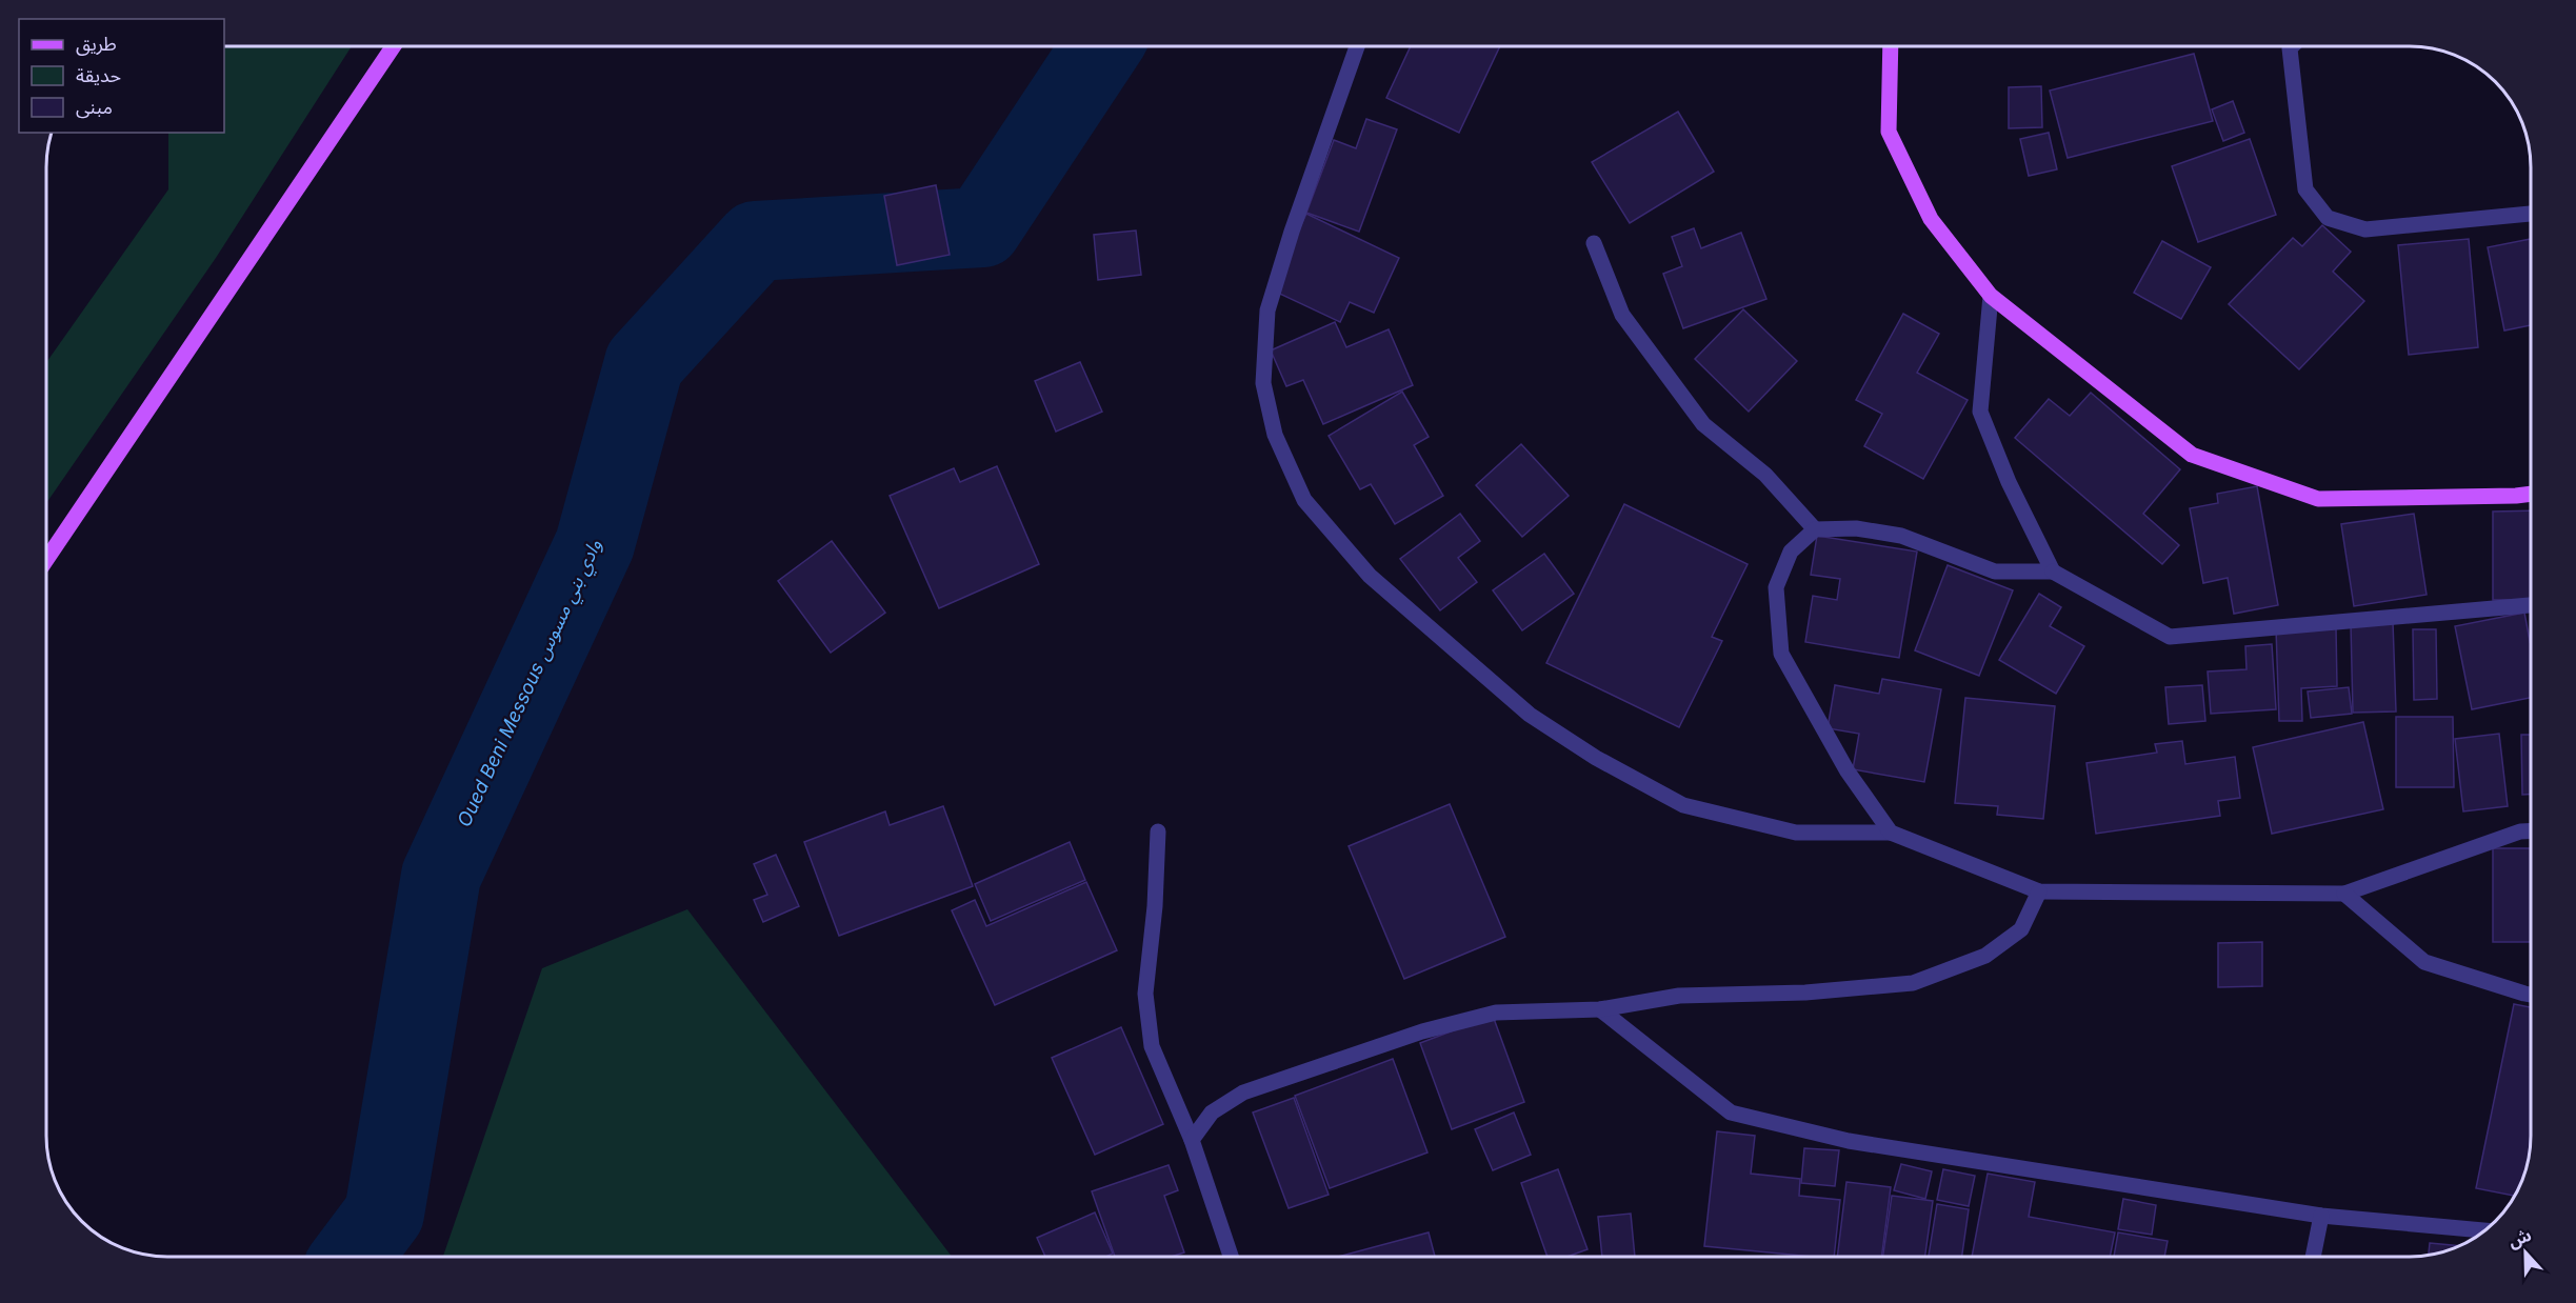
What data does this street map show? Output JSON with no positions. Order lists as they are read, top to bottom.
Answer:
{
  "water": ["Oued Beni Messous وادي بني مسوس"],
  "legend": ["طريق", "حديقة", "مبنى"],
  "north": "top"
}
